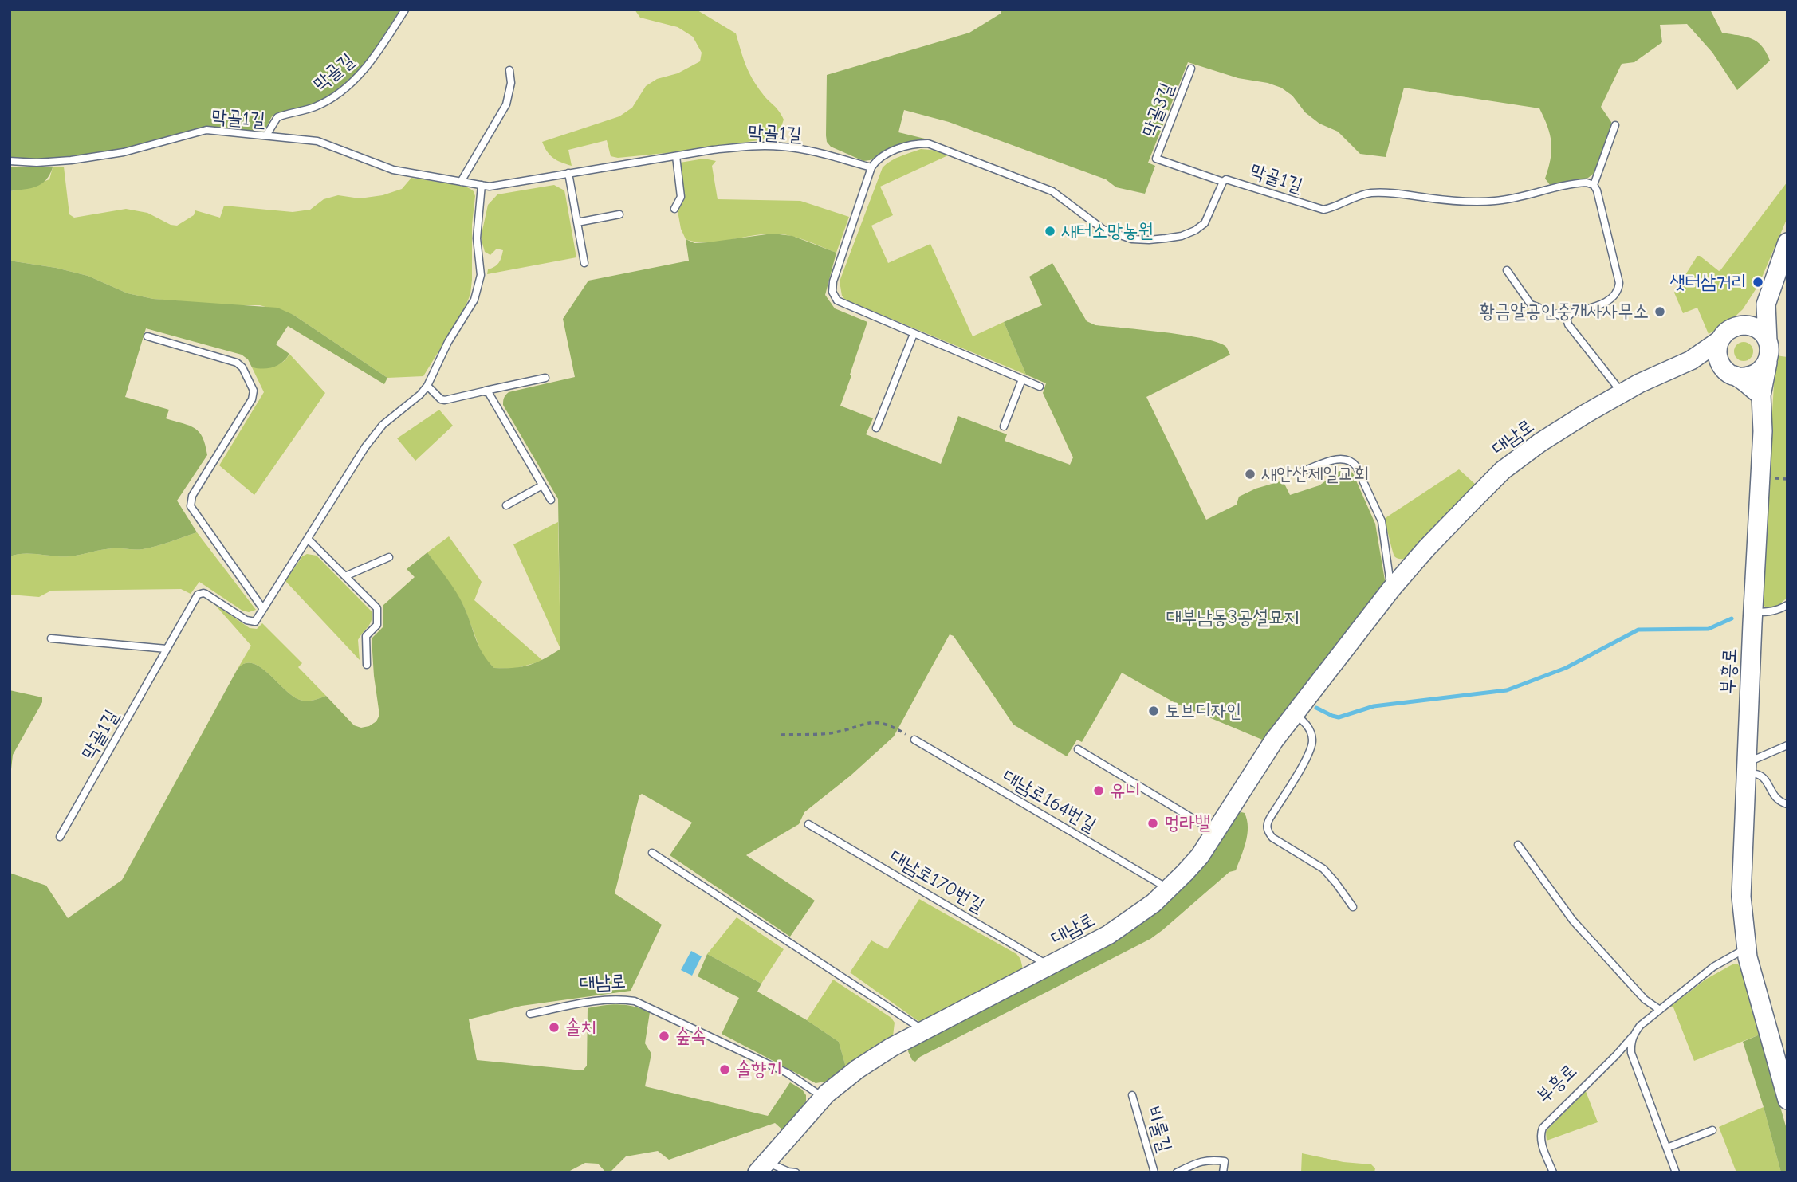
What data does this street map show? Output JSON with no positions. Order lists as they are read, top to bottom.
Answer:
{
  "streets": {
    "street": ["대남로", "부흥로"],
    "lane": [
      "막골길",
      "막골3길",
      "막골1길",
      "대남로164번길",
      "대남로170번길",
      "비룰길"
    ]
  },
  "crossings": [
    ["막골길", "막골1길"],
    ["막골3길", "막골1길"],
    ["대남로", "부흥로"],
    ["대남로", "대남로164번길"],
    ["대남로", "대남로170번길"]
  ],
  "parks": ["대부남동3공설묘지"],
  "places": [
    "새터소망농원",
    "샛터삼거리",
    "황금알공인중개사사무소",
    "새안산제일교회",
    "토브디자인",
    "유니",
    "멍라밸",
    "솔치",
    "숲속",
    "솔향기"
  ]
}
